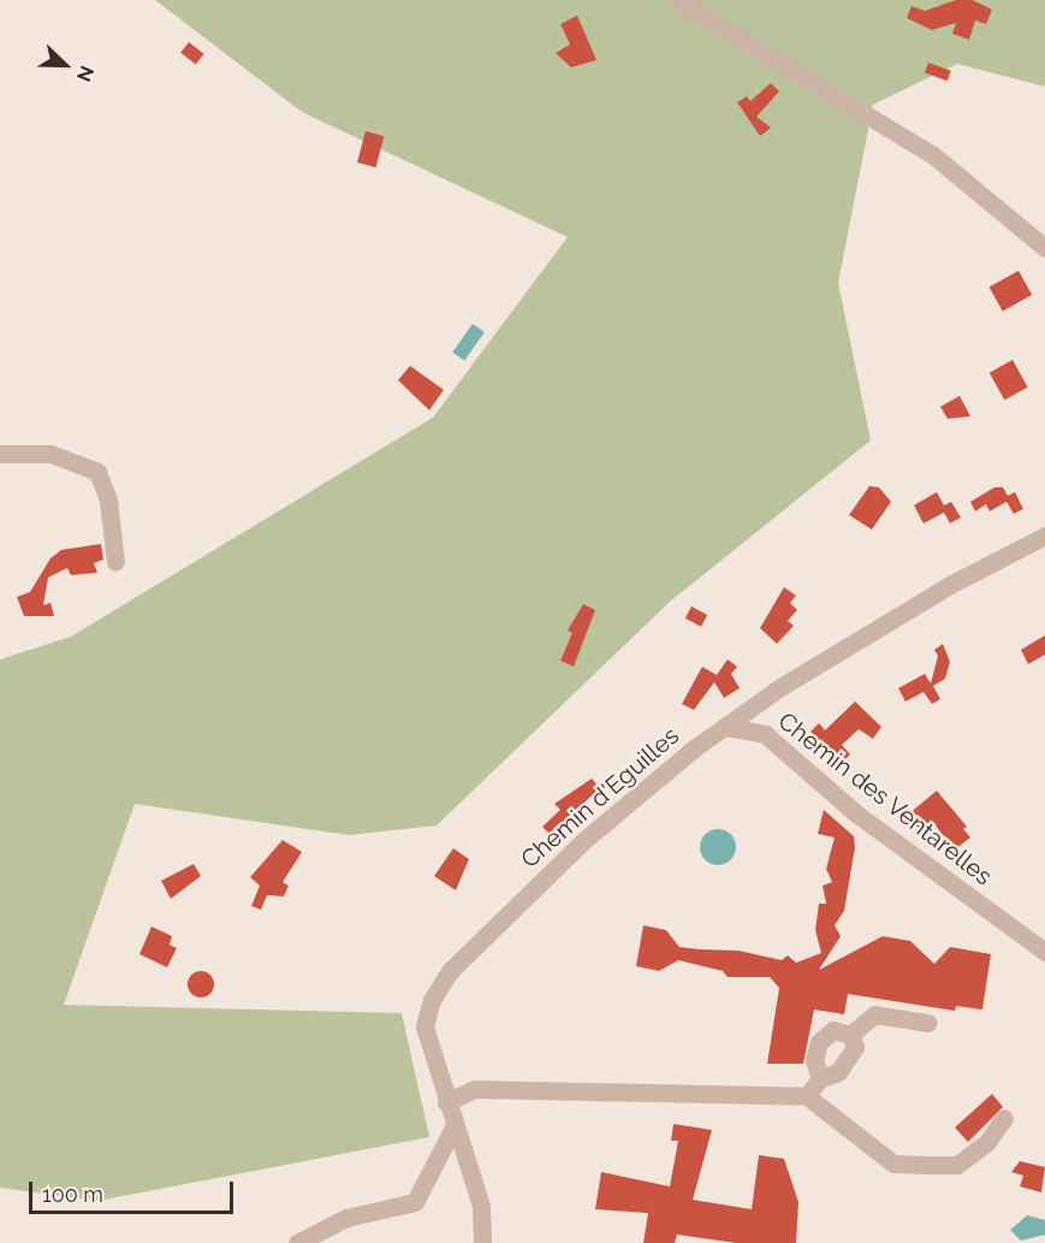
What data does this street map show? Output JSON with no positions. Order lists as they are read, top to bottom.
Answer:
{
  "streets": {
    "street": ["Chemin d'Eguilles", "Chemin des Ventarelles"]
  },
  "crossings": [
    ["Chemin d'Eguilles", "Chemin des Ventarelles"]
  ],
  "scale_bar": "100 m",
  "north": "bottom right"
}
